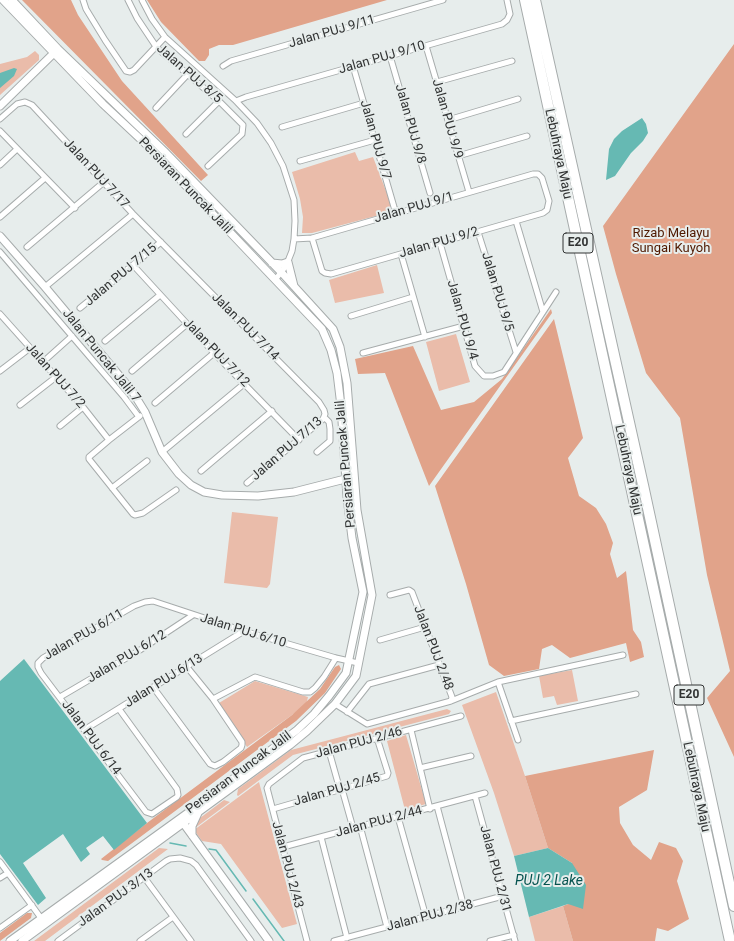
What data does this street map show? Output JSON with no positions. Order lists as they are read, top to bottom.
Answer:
{
  "streets": {
    "highway": ["Lebuhraya Maju", "E20"],
    "main road": ["Persiaran Puncak Jalil", "Jalan Puncak Jalil 7"],
    "street": [
      "Jalan PUJ 9/11",
      "Jalan PUJ 9/10",
      "Jalan PUJ 8/5",
      "Jalan PUJ 9/9",
      "Jalan PUJ 9/8",
      "Jalan PUJ 9/7",
      "Jalan PUJ 7/17",
      "Jalan PUJ 9/1",
      "Jalan PUJ 9/2",
      "Jalan PUJ 7/15",
      "Jalan PUJ 9/5",
      "Jalan PUJ 9/4",
      "Jalan PUJ 7/14",
      "Jalan PUJ 7/12",
      "Jalan PUJ 7/2",
      "Jalan PUJ 7/13",
      "Jalan PUJ 6/10",
      "Jalan PUJ 6/11",
      "Jalan PUJ 2/48",
      "Jalan PUJ 6/12",
      "Jalan PUJ 6/13",
      "Jalan PUJ 6/14",
      "Jalan PUJ 2/46",
      "Jalan PUJ 2/45",
      "Jalan PUJ 2/44",
      "Jalan PUJ 2/43",
      "Jalan PUJ 2/31",
      "Jalan PUJ 3/13",
      "Jalan PUJ 2/38"
    ]
  },
  "crossings": [
    ["Jalan PUJ 9/10", "Jalan PUJ 9/9"],
    ["Jalan PUJ 9/10", "Jalan PUJ 9/8"],
    ["Jalan PUJ 9/10", "Jalan PUJ 9/7"],
    ["Jalan PUJ 9/9", "Jalan PUJ 9/1"],
    ["Jalan PUJ 9/7", "Jalan PUJ 9/1"],
    ["Jalan PUJ 7/17", "Jalan PUJ 7/15"],
    ["Jalan PUJ 7/17", "Jalan PUJ 7/14"],
    ["Persiaran Puncak Jalil", "Jalan Puncak Jalil 7"],
    ["Persiaran Puncak Jalil", "Jalan PUJ 6/10"],
    ["Persiaran Puncak Jalil", "Jalan PUJ 2/48"],
    ["Jalan PUJ 9/1", "Jalan PUJ 9/2"],
    ["Jalan PUJ 9/2", "Jalan PUJ 9/5"],
    ["Jalan PUJ 9/2", "Jalan PUJ 9/4"],
    ["Jalan PUJ 7/15", "Jalan PUJ 7/14"],
    ["Jalan PUJ 7/15", "Jalan PUJ 7/12"],
    ["Jalan PUJ 9/5", "Jalan PUJ 9/4"],
    ["Jalan PUJ 7/14", "Jalan PUJ 7/13"],
    ["Jalan PUJ 7/12", "Jalan PUJ 7/13"],
    ["Jalan PUJ 6/10", "Jalan PUJ 6/11"],
    ["Jalan PUJ 6/10", "Jalan PUJ 6/12"],
    ["Jalan PUJ 6/10", "Jalan PUJ 6/13"],
    ["Jalan PUJ 6/11", "Jalan PUJ 6/14"],
    ["Jalan PUJ 6/12", "Jalan PUJ 6/14"],
    ["Jalan PUJ 6/13", "Jalan PUJ 6/14"],
    ["Jalan PUJ 2/46", "Jalan PUJ 2/45"],
    ["Jalan PUJ 2/46", "Jalan PUJ 2/43"],
    ["Jalan PUJ 2/45", "Jalan PUJ 2/43"],
    ["Jalan PUJ 2/44", "Jalan PUJ 2/43"],
    ["Jalan PUJ 2/44", "Jalan PUJ 2/31"],
    ["Jalan PUJ 2/31", "Jalan PUJ 2/38"]
  ],
  "water": ["PUJ 2 Lake"],
  "parks": ["Rizab Melayu Sungai Kuyoh"]
}
